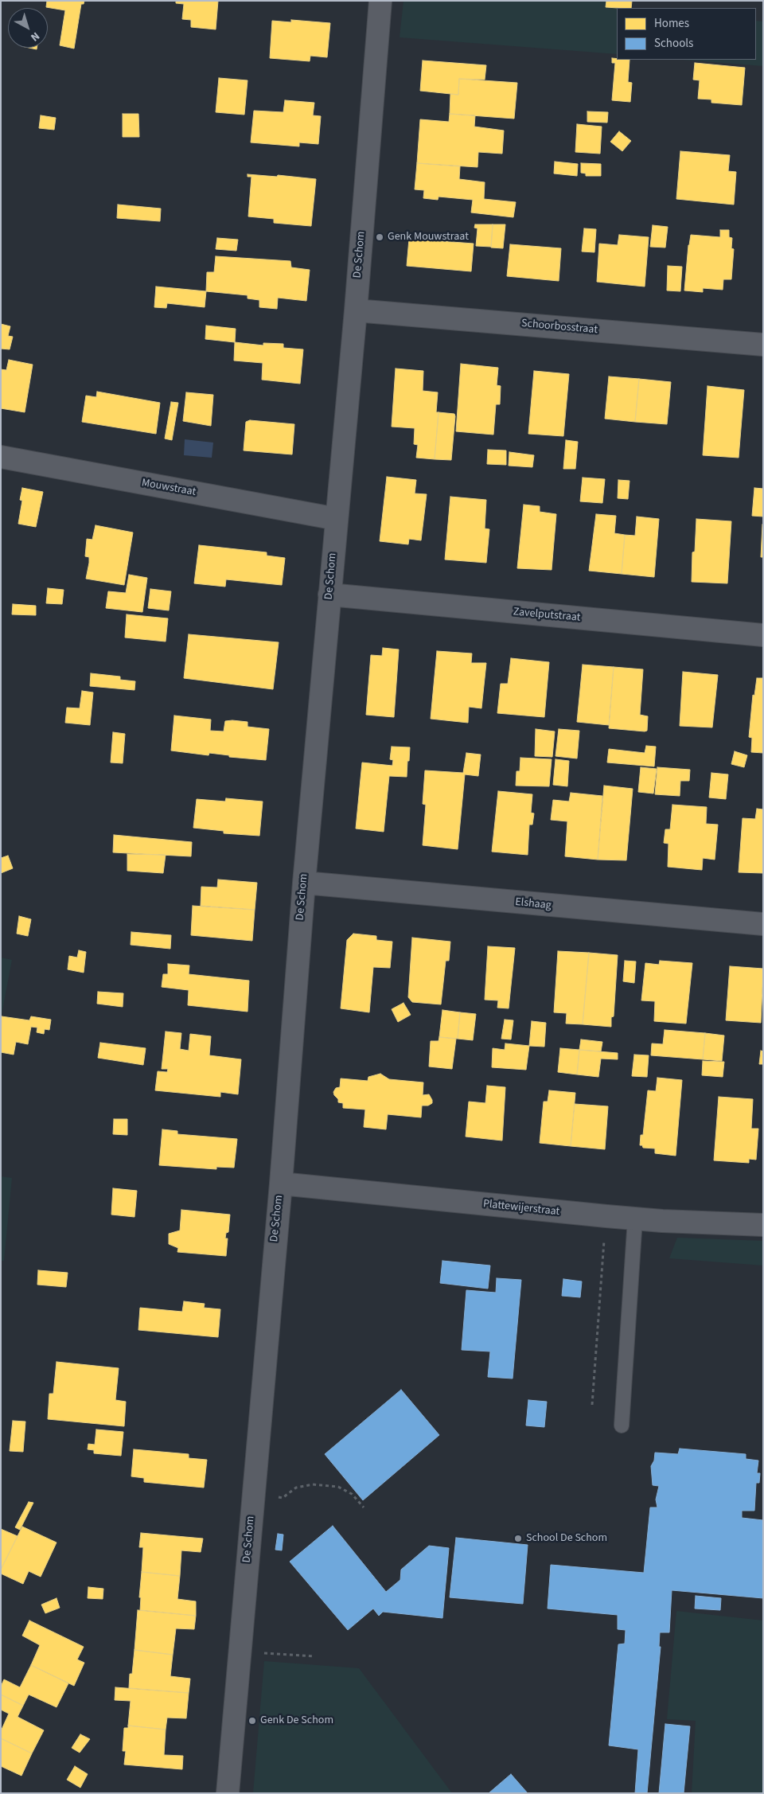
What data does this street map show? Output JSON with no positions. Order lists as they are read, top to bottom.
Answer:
{
  "streets": {
    "street": [
      "De Schom",
      "Schoorbosstraat",
      "Mouwstraat",
      "Zavelputstraat",
      "Elshaag",
      "Plattewijerstraat"
    ]
  },
  "crossings": [
    ["De Schom", "Schoorbosstraat"],
    ["De Schom", "Mouwstraat"],
    ["De Schom", "Zavelputstraat"],
    ["De Schom", "Elshaag"],
    ["De Schom", "Plattewijerstraat"]
  ],
  "places": ["Genk Mouwstraat", "School De Schom", "Genk De Schom"],
  "legend": ["Homes", "Schools"],
  "north": "bottom right"
}
